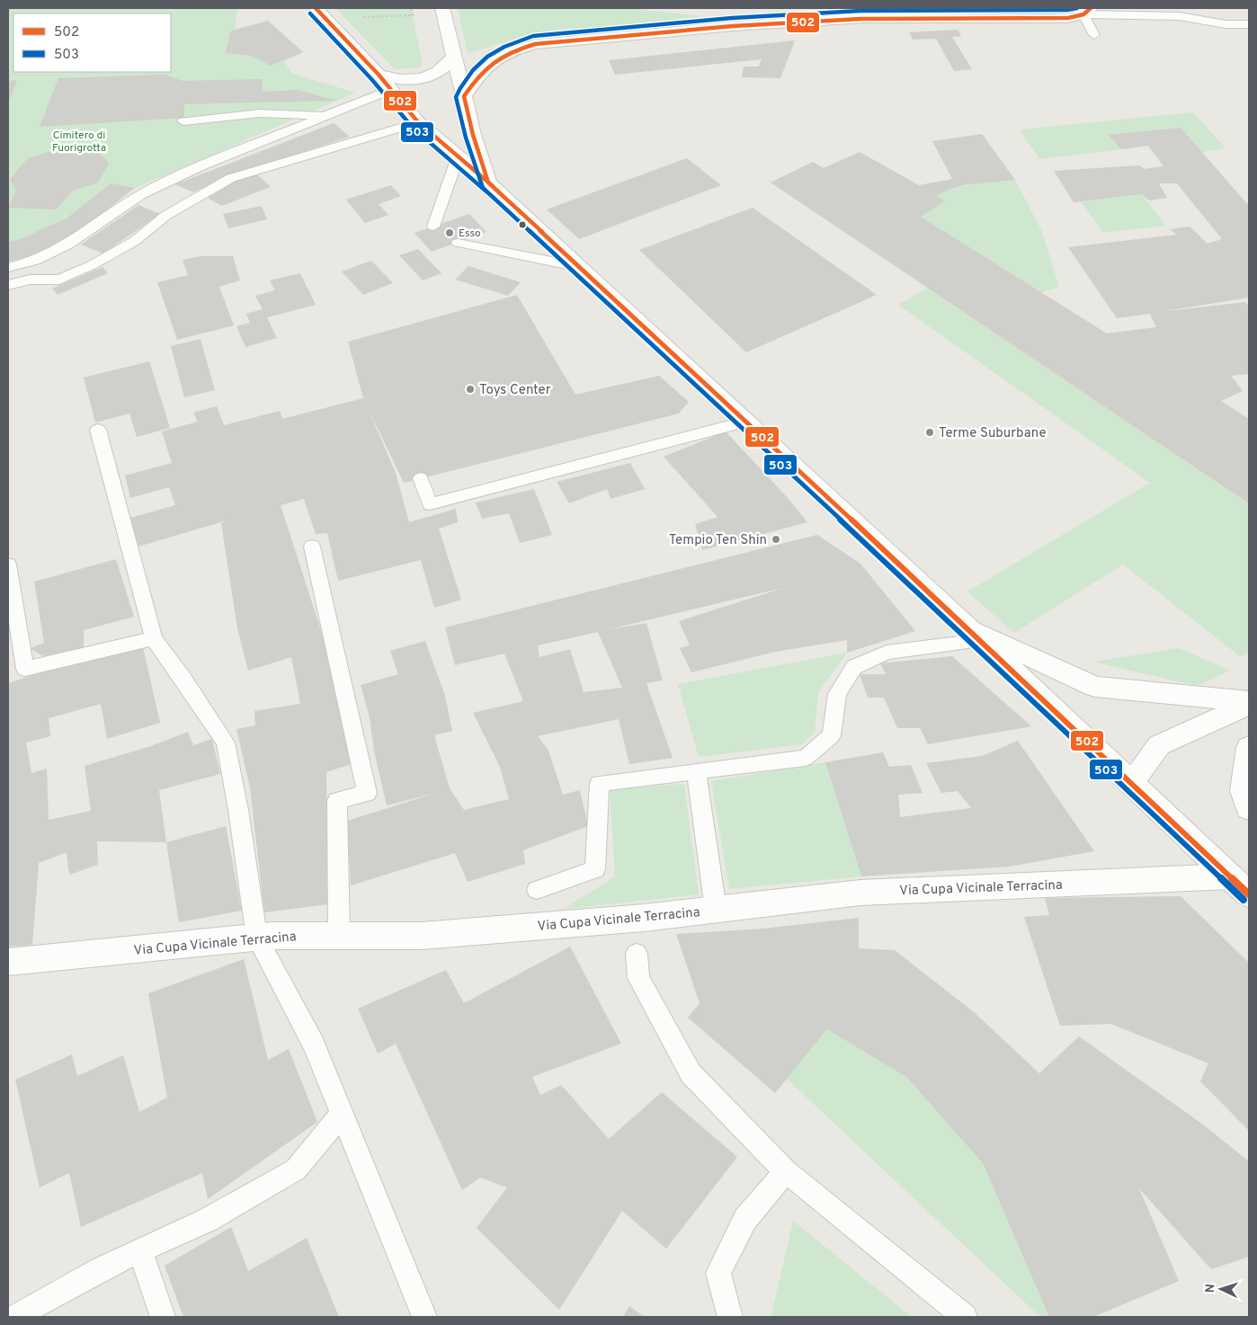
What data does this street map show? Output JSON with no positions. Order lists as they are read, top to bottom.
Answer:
{
  "streets": {
    "main road": ["Via Cupa Vicinale Terracina"]
  },
  "parks": ["Cimitero di Fuorigrotta"],
  "places": [
    "Esso",
    "Toys Center",
    "Terme Suburbane",
    "Tempio Ten Shin"
  ],
  "lines": ["transit line 502", "transit line 503"],
  "legend": ["502", "503"],
  "north": "left"
}
